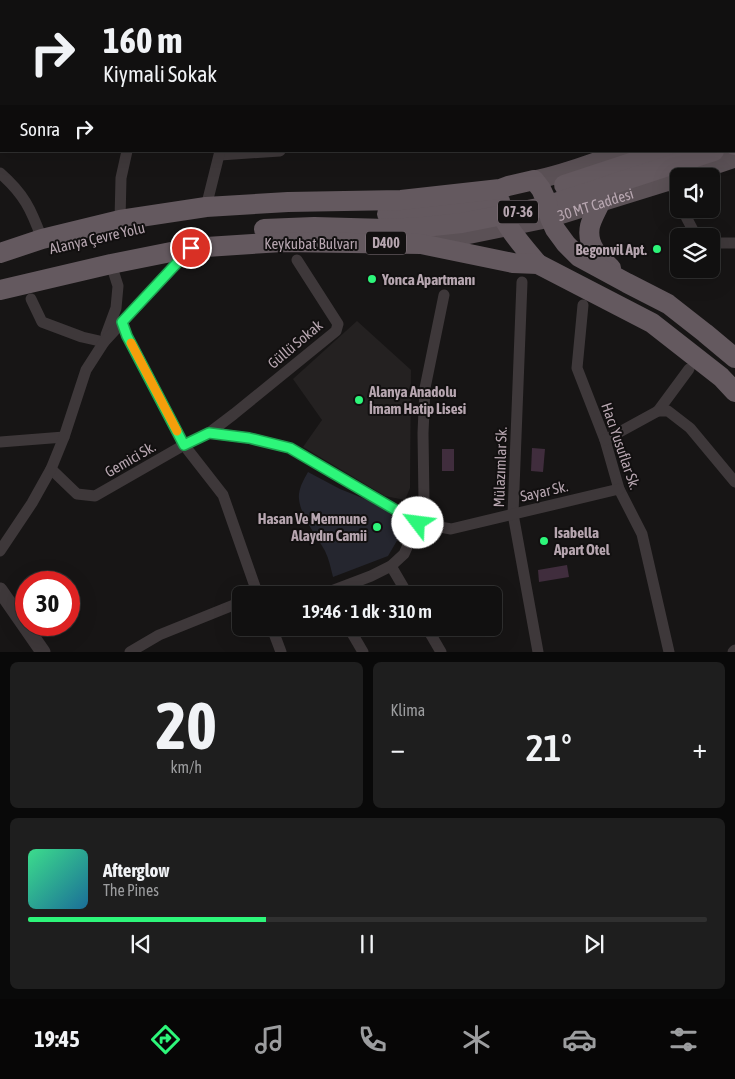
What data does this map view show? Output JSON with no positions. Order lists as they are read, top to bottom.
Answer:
{
  "streets": {
    "highway": [
      "07-36",
      "Alanya Çevre Yolu",
      "Keykubat Bulvarı",
      "D400"
    ],
    "main road": ["30 MT Caddesi"],
    "street": [
      "Güllü Sokak",
      "Hacı Yusuflar Sk.",
      "Gemici Sk.",
      "Mülazımlar Sk.",
      "Sayar Sk."
    ]
  },
  "crossings": [
    ["30 MT Caddesi", "Keykubat Bulvarı"],
    ["Alanya Çevre Yolu", "Keykubat Bulvarı"],
    ["Güllü Sokak", "Gemici Sk."],
    ["Hacı Yusuflar Sk.", "Sayar Sk."],
    ["Mülazımlar Sk.", "Sayar Sk."]
  ],
  "places": [
    "Begonvil Apt.",
    "Yonca Apartmanı",
    "Alanya Anadolu İmam Hatip Lisesi",
    "Hasan Ve Memnune Alaydın Camii",
    "Isabella Apart Otel"
  ],
  "page": {
    "turn": ["160 m", "Kiymali Sokak"],
    "then": "Sonra",
    "limit": "30",
    "trip": "19:46 · 1 dk · 310 m",
    "tile": [
      ["20", "km/h"],
      "Klima"
    ],
    "heat": ["−", "21°", "+"],
    "song": ["Afterglow", "The Pines"],
    "tabs": "19:45"
  }
}
